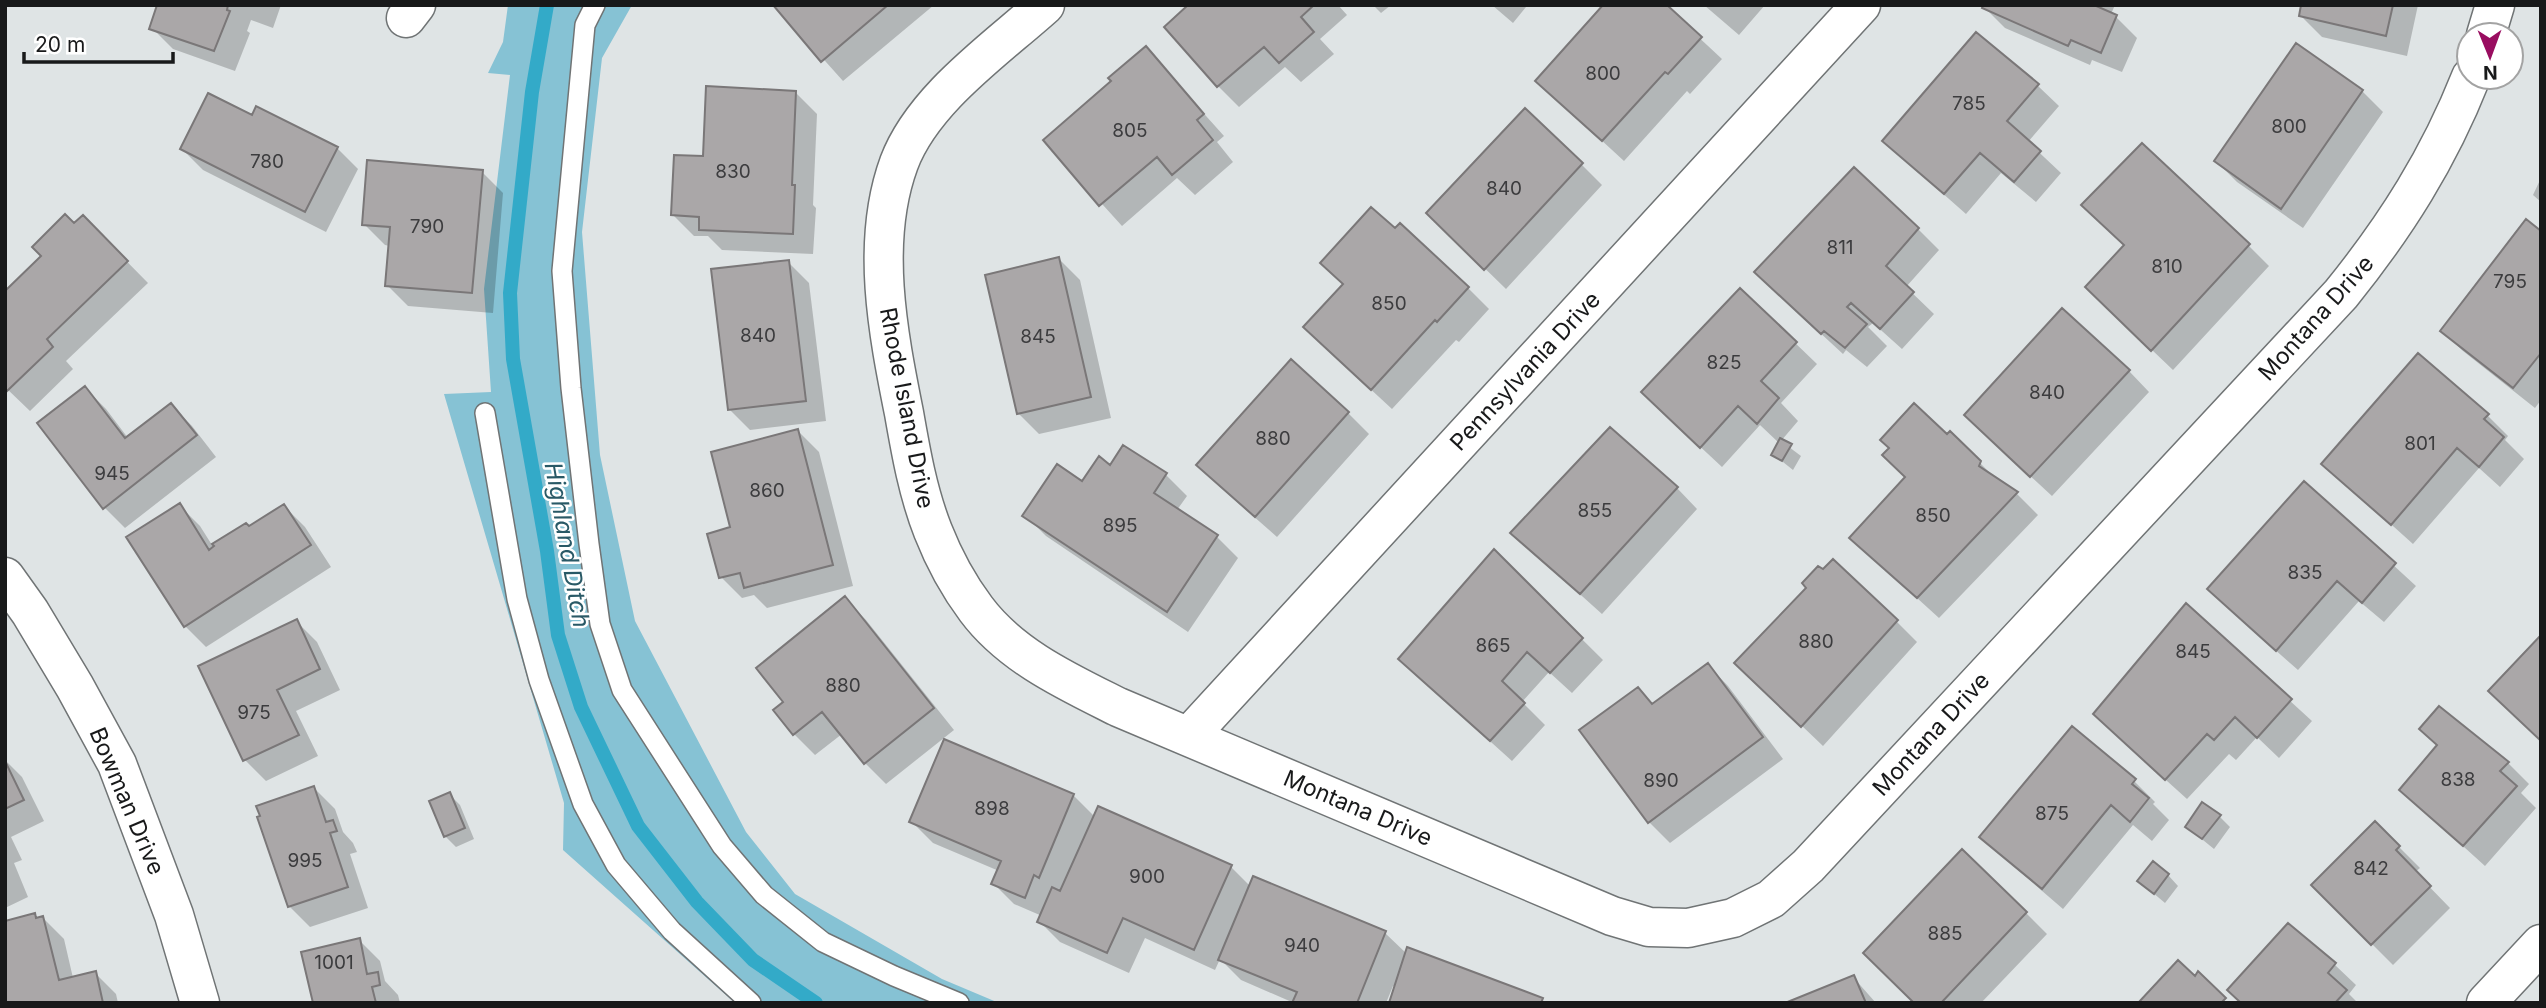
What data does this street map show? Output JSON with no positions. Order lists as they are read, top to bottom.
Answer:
{
  "streets": {
    "street": [
      "Montana Drive",
      "Pennsylvania Drive",
      "Rhode Island Drive",
      "Bowman Drive"
    ]
  },
  "crossings": [
    ["Montana Drive", "Pennsylvania Drive"],
    ["Montana Drive", "Rhode Island Drive"],
    ["Pennsylvania Drive", "Rhode Island Drive"]
  ],
  "water": ["Highland Ditch"],
  "house_numbers": [
    "800",
    "785",
    "800",
    "805",
    "780",
    "830",
    "840",
    "790",
    "811",
    "810",
    "795",
    "850",
    "840",
    "845",
    "825",
    "840",
    "880",
    "801",
    "945",
    "860",
    "855",
    "850",
    "895",
    "835",
    "880",
    "865",
    "845",
    "880",
    "975",
    "838",
    "890",
    "898",
    "875",
    "995",
    "842",
    "900",
    "885",
    "940",
    "1001"
  ],
  "scale_bar": "20 m",
  "north": "bottom"
}
